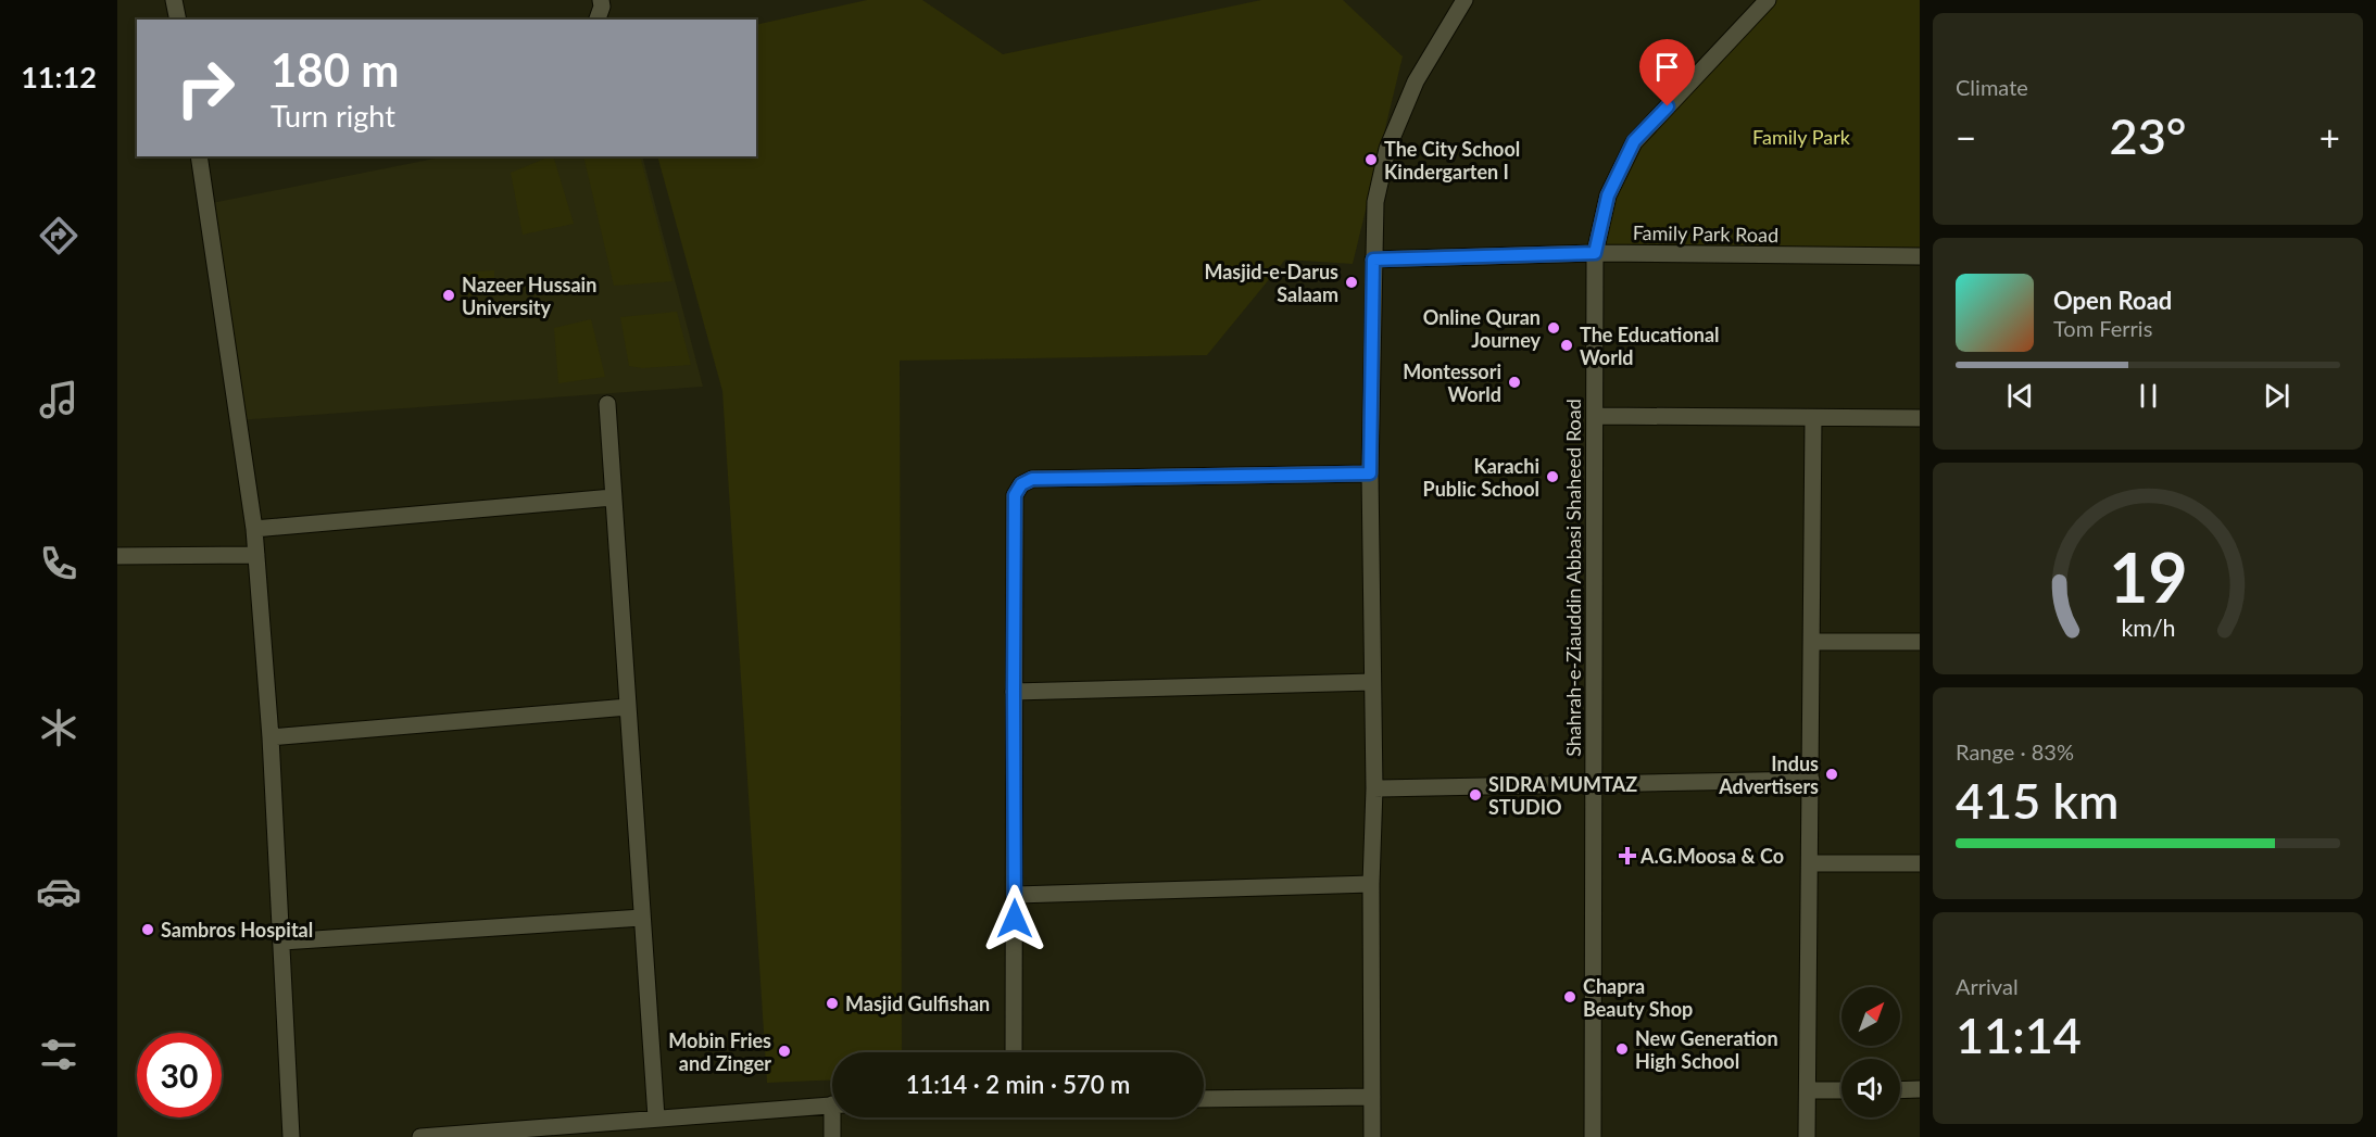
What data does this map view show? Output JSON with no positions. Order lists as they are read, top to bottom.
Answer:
{
  "streets": {
    "street": ["Family Park Road", "Shahrah-e-Ziauddin Abbasi Shaheed Road"]
  },
  "crossings": [
    ["Family Park Road", "Shahrah-e-Ziauddin Abbasi Shaheed Road"]
  ],
  "parks": ["Family Park"],
  "places": {
    "other": [
      "The City School Kindergarten I",
      "Masjid-e-Darus Salaam",
      "Nazeer Hussain University",
      "Online Quran Journey",
      "The Educational World",
      "Montessori World",
      "Karachi Public School",
      "Indus Advertisers",
      "SIDRA MUMTAZ STUDIO",
      "Sambros Hospital",
      "Chapra Beauty Shop",
      "Masjid Gulfishan",
      "New Generation High School",
      "Mobin Fries and Zinger"
    ],
    "health": ["A.G.Moosa & Co"]
  },
  "north": "top right",
  "page": {
    "tabs": "11:12",
    "tile": [
      "Climate",
      ["Range · 83%", "415 km"],
      ["Arrival", "11:14"]
    ],
    "turn": ["180 m", "Turn right"],
    "heat": ["−", "23°", "+"],
    "song": ["Open Road", "Tom Ferris"],
    "limit": "30",
    "trip": "11:14 · 2 min · 570 m",
    "gauge": ["19", "km/h"]
  }
}
